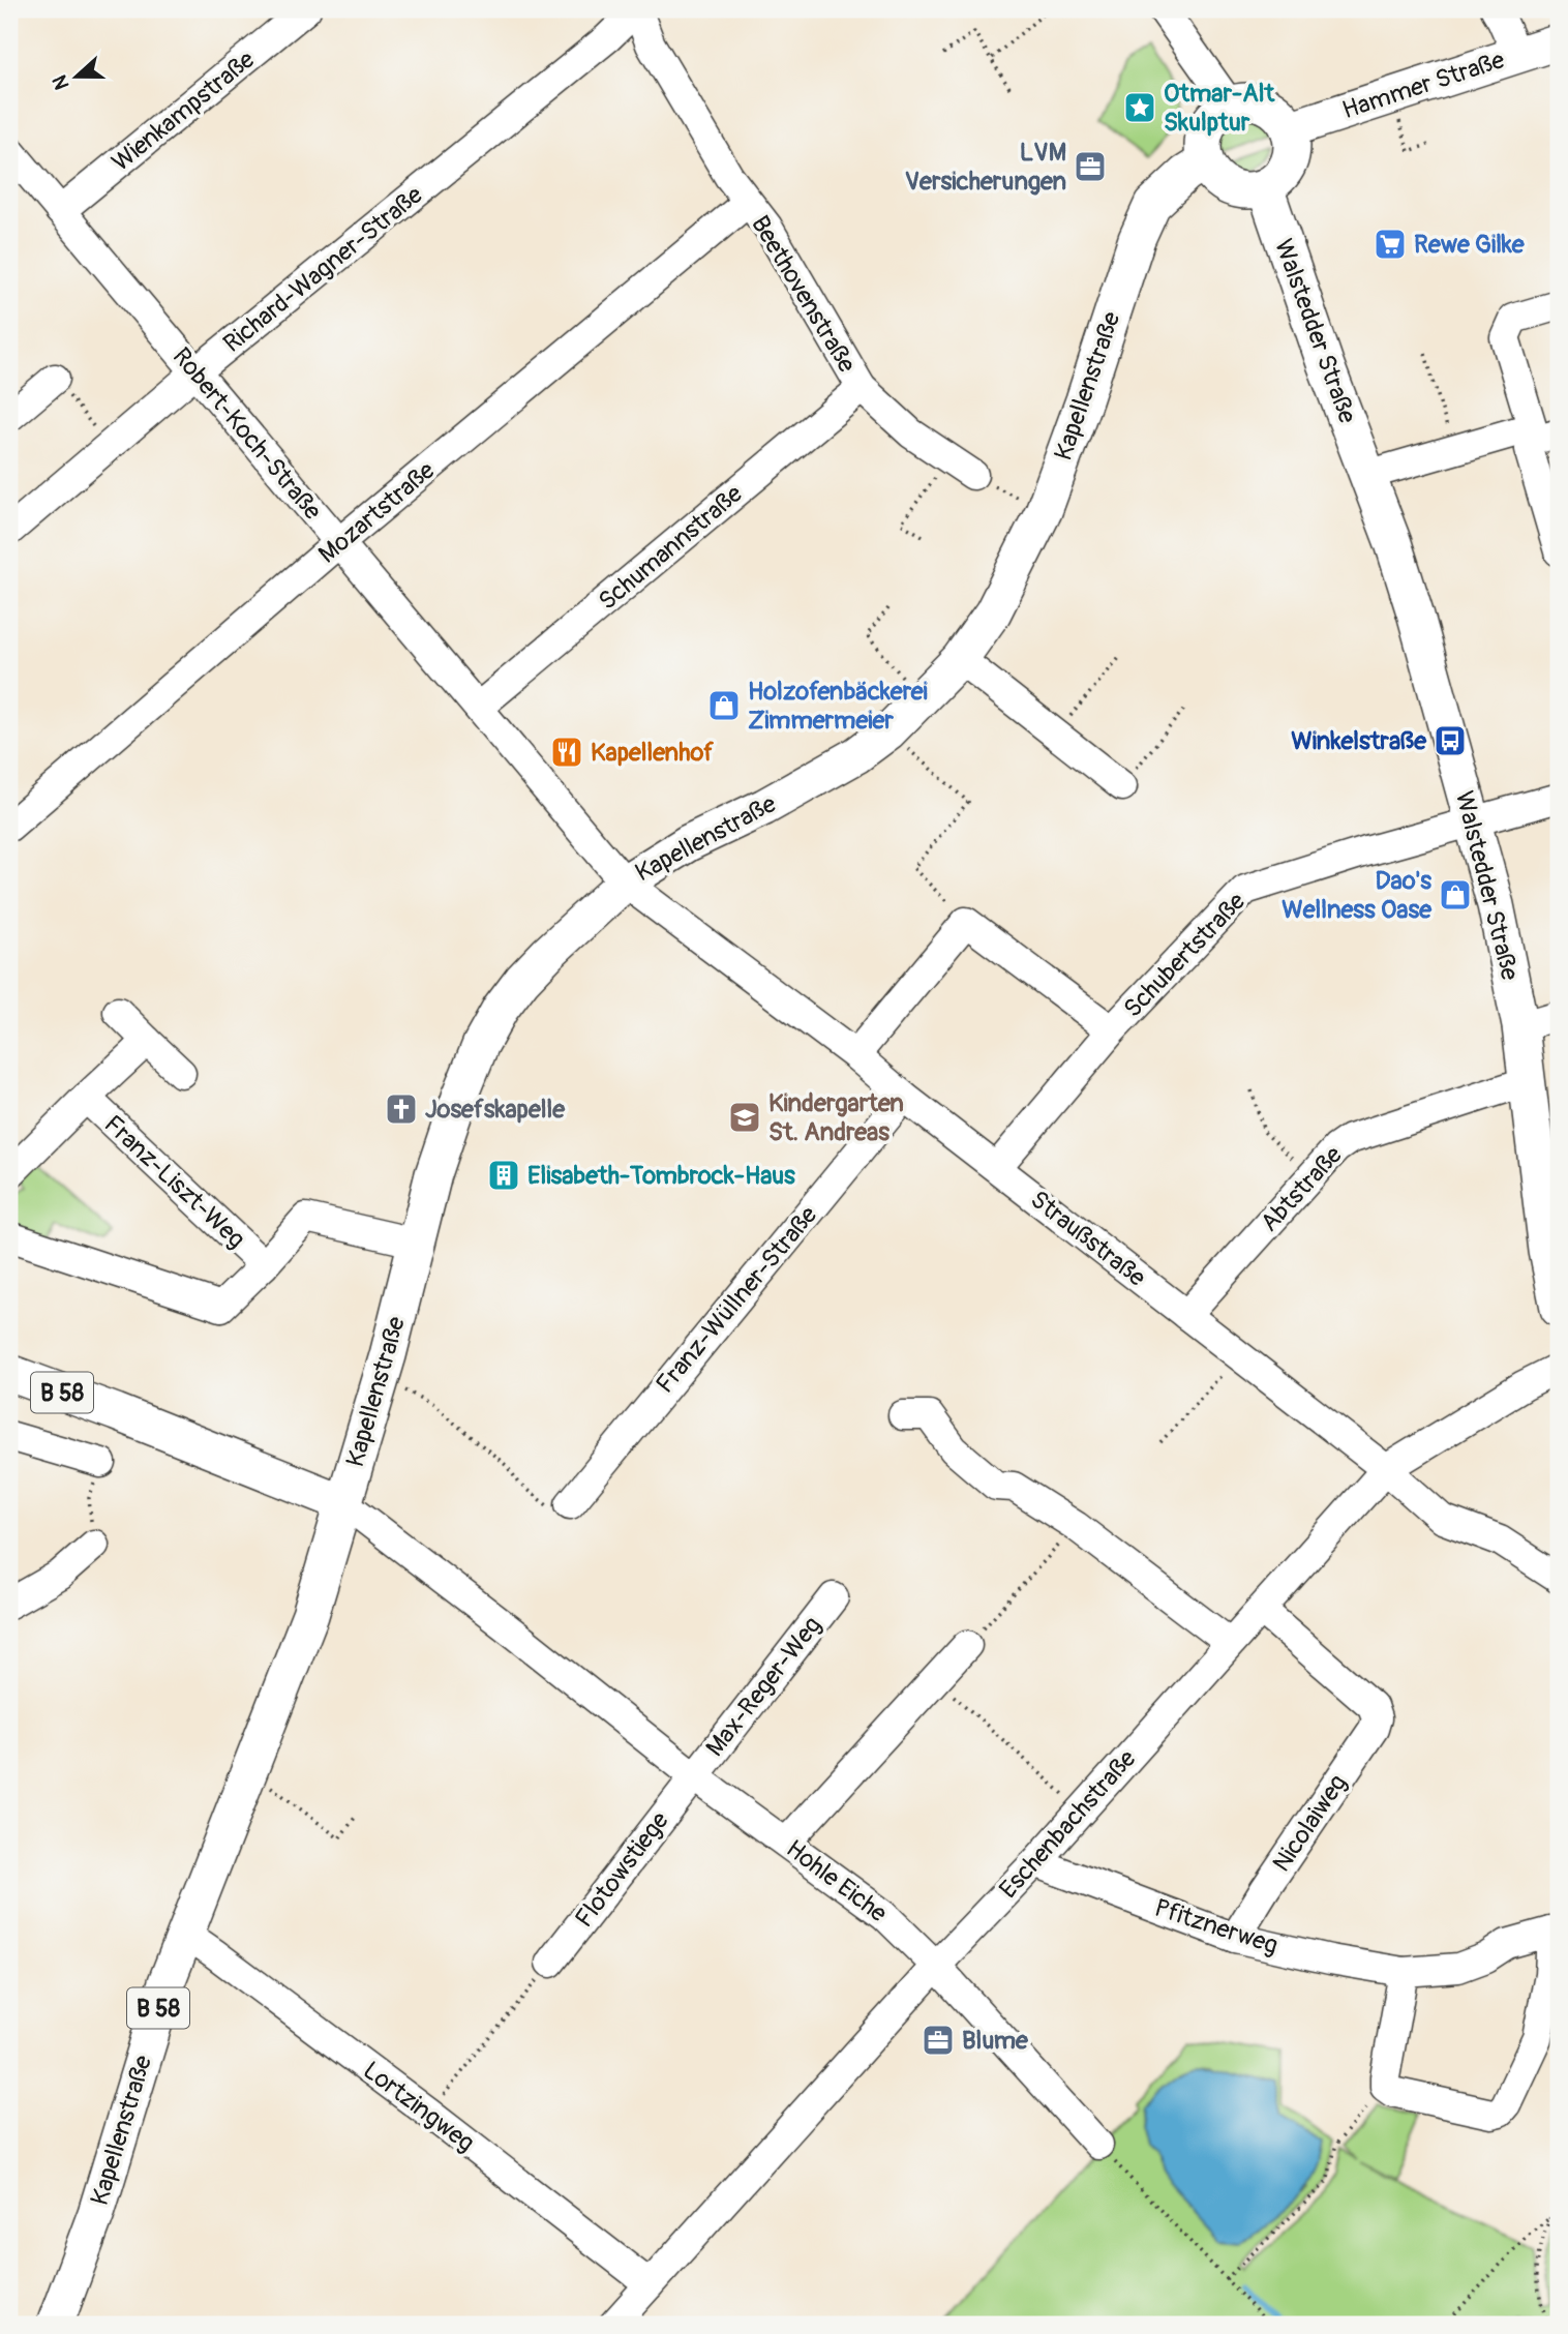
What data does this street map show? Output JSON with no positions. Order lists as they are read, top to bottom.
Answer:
{
  "streets": {
    "main road": [
      "Hammer Straße",
      "Walstedder Straße",
      "Kapellenstraße",
      "B 58"
    ],
    "street": [
      "Wienkampstraße",
      "Richard-Wagner-Straße",
      "Beethovenstraße",
      "Robert-Koch-Straße",
      "Mozartstraße",
      "Schumannstraße",
      "Schubertstraße",
      "Franz-Liszt-Weg",
      "Abtstraße",
      "Straußstraße",
      "Franz-Wüllner-Straße",
      "Max-Reger-Weg",
      "Nicolaiweg",
      "Eschenbachstraße",
      "Flotowstiege",
      "Hohle Eiche",
      "Pfitznerweg",
      "Lortzingweg"
    ]
  },
  "crossings": [
    ["Hammer Straße", "Walstedder Straße"],
    ["Hammer Straße", "Kapellenstraße"],
    ["Wienkampstraße", "Robert-Koch-Straße"],
    ["Richard-Wagner-Straße", "Beethovenstraße"],
    ["Richard-Wagner-Straße", "Robert-Koch-Straße"],
    ["Beethovenstraße", "Mozartstraße"],
    ["Beethovenstraße", "Schumannstraße"],
    ["Walstedder Straße", "Kapellenstraße"],
    ["Walstedder Straße", "Schubertstraße"],
    ["Walstedder Straße", "Abtstraße"],
    ["Kapellenstraße", "Robert-Koch-Straße"],
    ["Kapellenstraße", "Franz-Liszt-Weg"],
    ["Kapellenstraße", "Straußstraße"],
    ["Kapellenstraße", "B 58"],
    ["Kapellenstraße", "Hohle Eiche"],
    ["Kapellenstraße", "Lortzingweg"],
    ["Robert-Koch-Straße", "Mozartstraße"],
    ["Robert-Koch-Straße", "Schumannstraße"],
    ["Robert-Koch-Straße", "Straußstraße"],
    ["Schubertstraße", "Straußstraße"],
    ["Abtstraße", "Straußstraße"],
    ["Straußstraße", "Franz-Wüllner-Straße"],
    ["Straußstraße", "Eschenbachstraße"],
    ["B 58", "Hohle Eiche"],
    ["Max-Reger-Weg", "Flotowstiege"],
    ["Max-Reger-Weg", "Hohle Eiche"],
    ["Nicolaiweg", "Eschenbachstraße"],
    ["Nicolaiweg", "Pfitznerweg"],
    ["Eschenbachstraße", "Hohle Eiche"],
    ["Eschenbachstraße", "Pfitznerweg"],
    ["Eschenbachstraße", "Lortzingweg"],
    ["Flotowstiege", "Hohle Eiche"]
  ],
  "places": {
    "place": ["Otmar-Alt Skulptur"],
    "office": ["LVM Versicherungen", "Blume"],
    "supermarket": ["Rewe Gilke"],
    "shop": ["Holzofenbäckerei Zimmermeier", "Dao's Wellness Oase"],
    "bus stop": ["Winkelstraße"],
    "restaurant": ["Kapellenhof"],
    "church": ["Josefskapelle"],
    "school or university": ["Kindergarten St. Andreas"],
    "building": ["Elisabeth-Tombrock-Haus"]
  },
  "north": "left"
}
